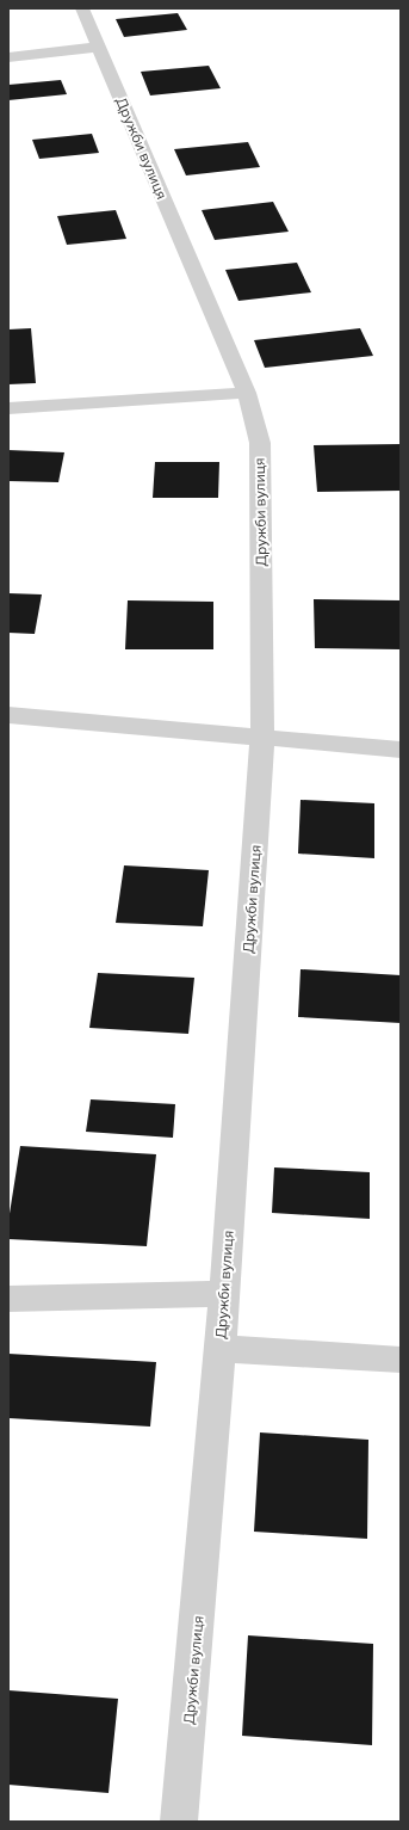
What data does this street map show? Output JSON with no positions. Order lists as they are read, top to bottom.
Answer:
{
  "streets": {
    "street": ["Дружби вулиця"]
  }
}
